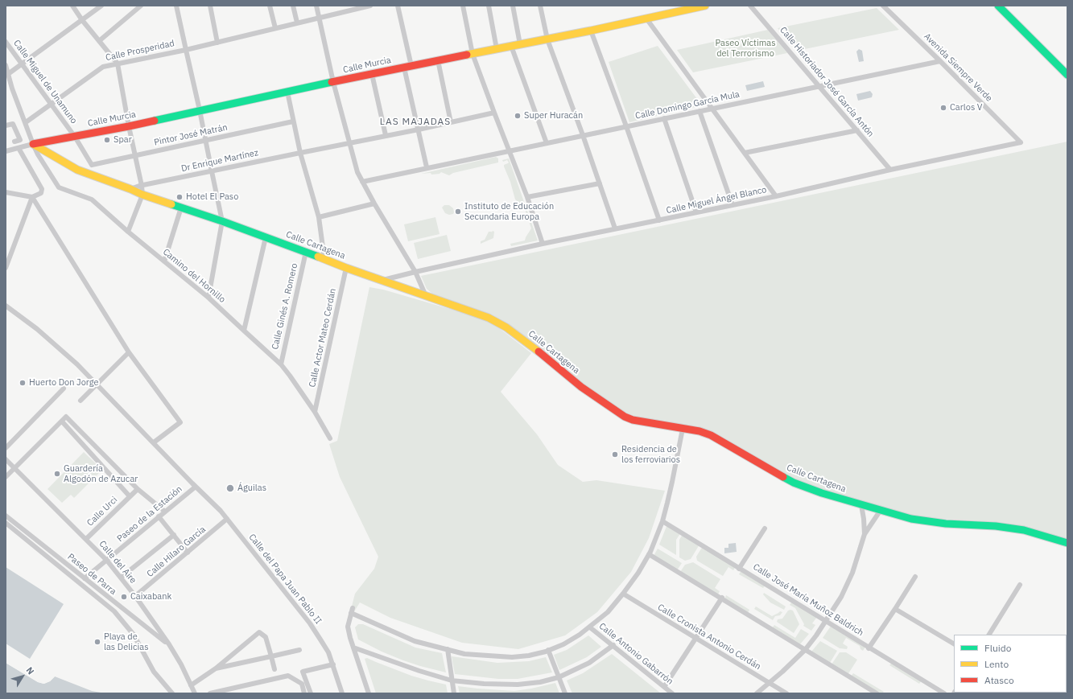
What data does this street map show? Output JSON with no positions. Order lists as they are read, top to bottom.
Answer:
{
  "streets": {
    "main road": ["Calle Murcia", "Calle Cartagena"],
    "street": [
      "Calle Prosperidad",
      "Avenida Siempre Verde",
      "Calle Miguel de Unamuno",
      "Calle Historiador José García Antón",
      "Calle Domingo García Mula",
      "Pintor José Matrán",
      "Dr Enrique Martínez",
      "Calle Miguel Ángel Blanco",
      "Camino del Hornillo",
      "Calle Ginés A. Romero",
      "Calle Actor Mateo Cerdán",
      "Calle Urci",
      "Paseo de la Estación",
      "Calle Hilaro García",
      "Calle del Aire",
      "Paseo de Parra",
      "Calle del Papa Juan Pablo II",
      "Calle José María Muñoz Baldrich",
      "Calle Cronista Antonio Cerdán",
      "Calle Antonio Gabarrón"
    ]
  },
  "crossings": [
    ["Calle Prosperidad", "Calle Miguel de Unamuno"],
    ["Calle Prosperidad", "Camino del Hornillo"],
    ["Calle Murcia", "Calle Miguel de Unamuno"],
    ["Calle Murcia", "Calle Cartagena"],
    ["Calle Murcia", "Camino del Hornillo"],
    ["Avenida Siempre Verde", "Calle Domingo García Mula"],
    ["Avenida Siempre Verde", "Calle Miguel Ángel Blanco"],
    ["Calle Miguel de Unamuno", "Pintor José Matrán"],
    ["Calle Historiador José García Antón", "Calle Domingo García Mula"],
    ["Calle Historiador José García Antón", "Calle Miguel Ángel Blanco"],
    ["Dr Enrique Martínez", "Calle Cartagena"],
    ["Calle Miguel Ángel Blanco", "Calle Cartagena"],
    ["Calle Cartagena", "Camino del Hornillo"],
    ["Calle Cartagena", "Calle Ginés A. Romero"],
    ["Calle Cartagena", "Calle Actor Mateo Cerdán"],
    ["Camino del Hornillo", "Calle Ginés A. Romero"],
    ["Camino del Hornillo", "Calle Actor Mateo Cerdán"],
    ["Calle Urci", "Calle del Aire"],
    ["Paseo de la Estación", "Calle del Aire"],
    ["Paseo de la Estación", "Paseo de Parra"],
    ["Paseo de la Estación", "Calle del Papa Juan Pablo II"],
    ["Calle Hilaro García", "Calle del Aire"],
    ["Calle Hilaro García", "Calle del Papa Juan Pablo II"],
    ["Calle del Aire", "Paseo de Parra"]
  ],
  "districts": ["LAS MAJADAS"],
  "parks": ["Paseo Víctimas del Terrorismo"],
  "places": [
    "Carlos V",
    "Super Huracán",
    "Spar",
    "Hotel El Paso",
    "Instituto de Educación Secundaria Europa",
    "Huerto Don Jorge",
    "Residencia de los ferroviarios",
    "Guardería Algodón de Azucar",
    "Águilas",
    "Caixabank",
    "Playa de las Delicias"
  ],
  "legend": ["Fluido", "Lento", "Atasco"],
  "north": "top right"
}
